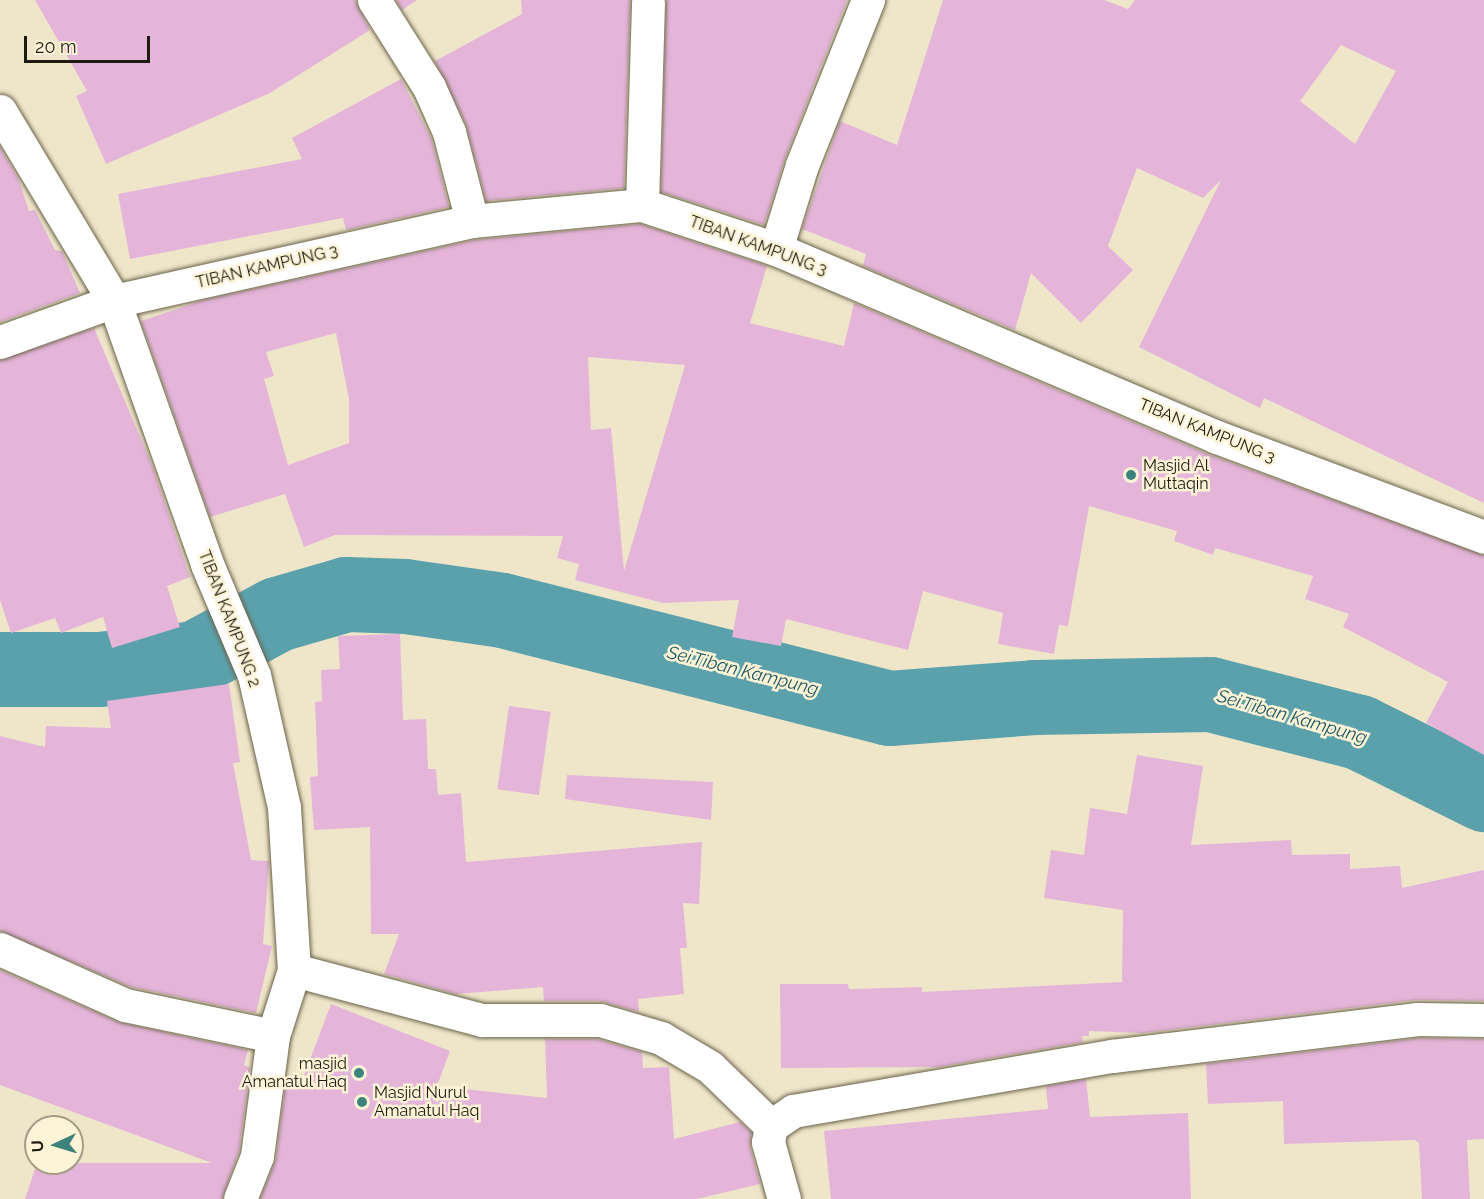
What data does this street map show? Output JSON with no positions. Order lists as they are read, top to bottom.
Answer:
{
  "streets": {
    "street": ["TIBAN KAMPUNG 3", "TIBAN KAMPUNG 2"]
  },
  "crossings": [
    ["TIBAN KAMPUNG 3", "TIBAN KAMPUNG 2"]
  ],
  "water": ["Sei.Tiban Kampung"],
  "places": ["Masjid Al Muttaqin", "masjid Amanatul Haq", "Masjid Nurul Amanatul Haq"],
  "scale_bar": "20 m",
  "north": "left"
}
